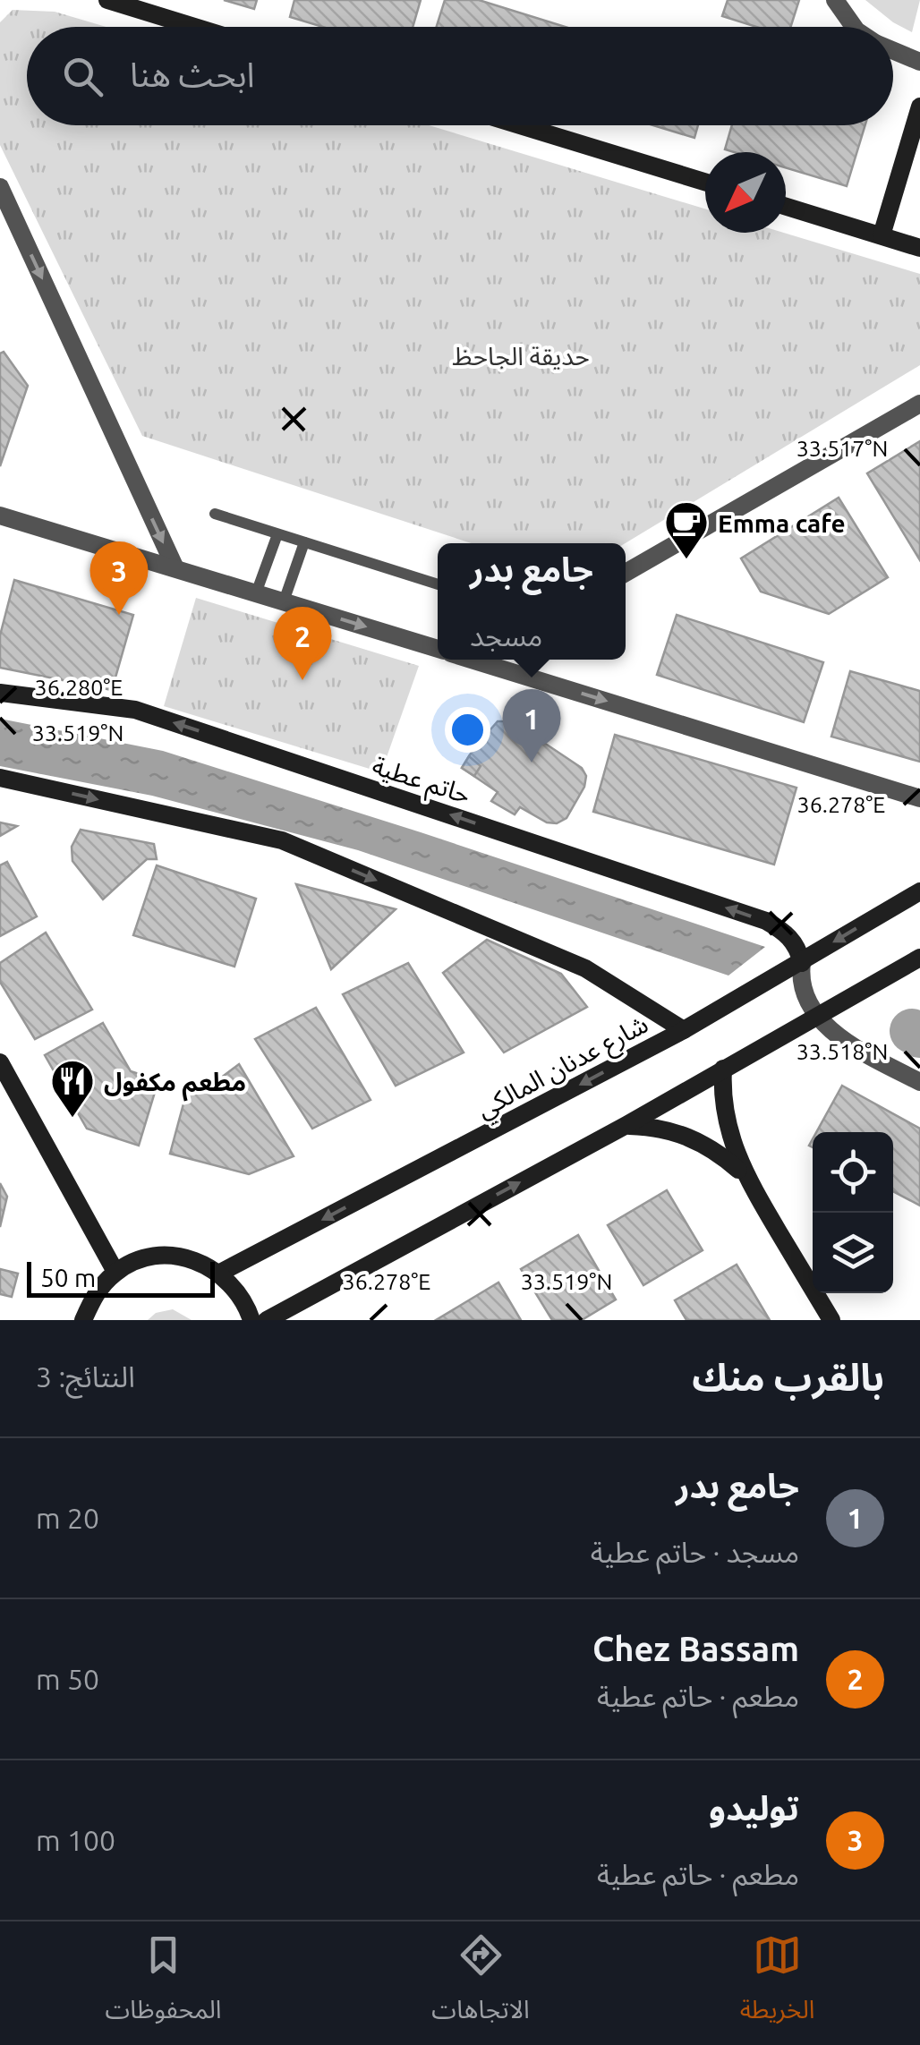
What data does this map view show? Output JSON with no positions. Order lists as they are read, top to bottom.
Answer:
{
  "streets": {
    "street": ["حاتم عطية", "شارع عدنان المالكي"]
  },
  "crossings": [
    ["حاتم عطية", "شارع عدنان المالكي"]
  ],
  "parks": ["حديقة الجاحظ"],
  "places": {
    "cafe": ["Emma cafe"],
    "restaurant": ["مطعم مكفول"]
  },
  "scale_bar": "50 m",
  "north": "bottom left",
  "page": {
    "search": "ابحث هنا",
    "pins": ["3", "2", "1"],
    "popup": ["جامع بدر", "مسجد"],
    "scale": "50 m",
    "heading": ["بالقرب منك", "النتائج: 3"],
    "list": [
      {
        "mark": "1",
        "name": "جامع بدر",
        "note": "مسجد · حاتم عطية",
        "value": "20 m"
      },
      {
        "mark": "2",
        "name": "Chez Bassam",
        "note": "مطعم · حاتم عطية",
        "value": "50 m"
      },
      {
        "mark": "3",
        "name": "توليدو",
        "note": "مطعم · حاتم عطية",
        "value": "100 m"
      }
    ],
    "nav": ["الخريطة", "الاتجاهات", "المحفوظات"]
  },
  "coordinates": [
    "33.517°N",
    "36.280°E",
    "33.519°N",
    "36.278°E",
    "33.518°N"
  ]
}
